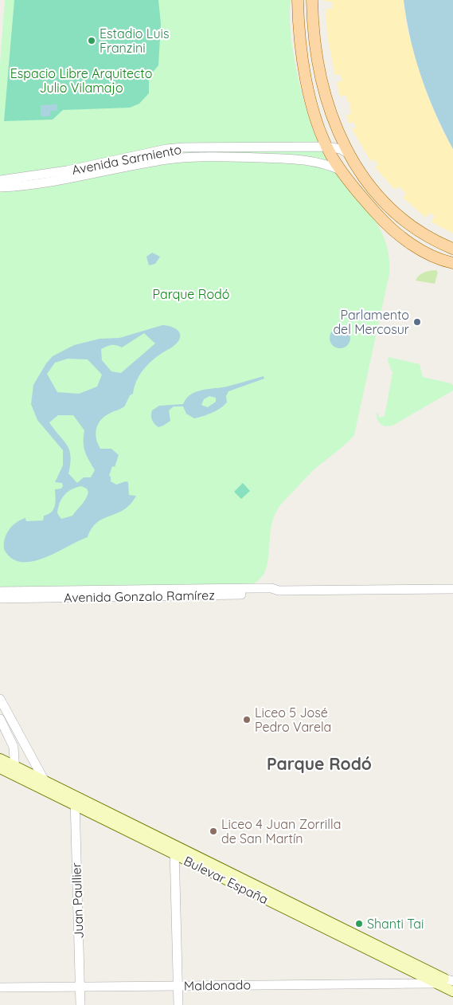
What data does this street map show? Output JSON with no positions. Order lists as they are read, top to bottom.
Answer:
{
  "streets": {
    "main road": ["Bulevar España"],
    "street": [
      "Avenida Sarmiento",
      "Avenida Gonzalo Ramírez",
      "Juan Paullier",
      "Maldonado"
    ]
  },
  "crossings": [
    ["Bulevar España", "Juan Paullier"],
    ["Bulevar España", "Maldonado"],
    ["Juan Paullier", "Maldonado"]
  ],
  "districts": ["Parque Rodó"],
  "parks": ["Espacio Libre Arquitecto Julio Vilamajo", "Parque Rodó"],
  "places": [
    "Estadio Luis Franzini",
    "Parlamento del Mercosur",
    "Liceo 5 José Pedro Varela",
    "Liceo 4 Juan Zorrilla de San Martín",
    "Shanti Tai"
  ]
}
